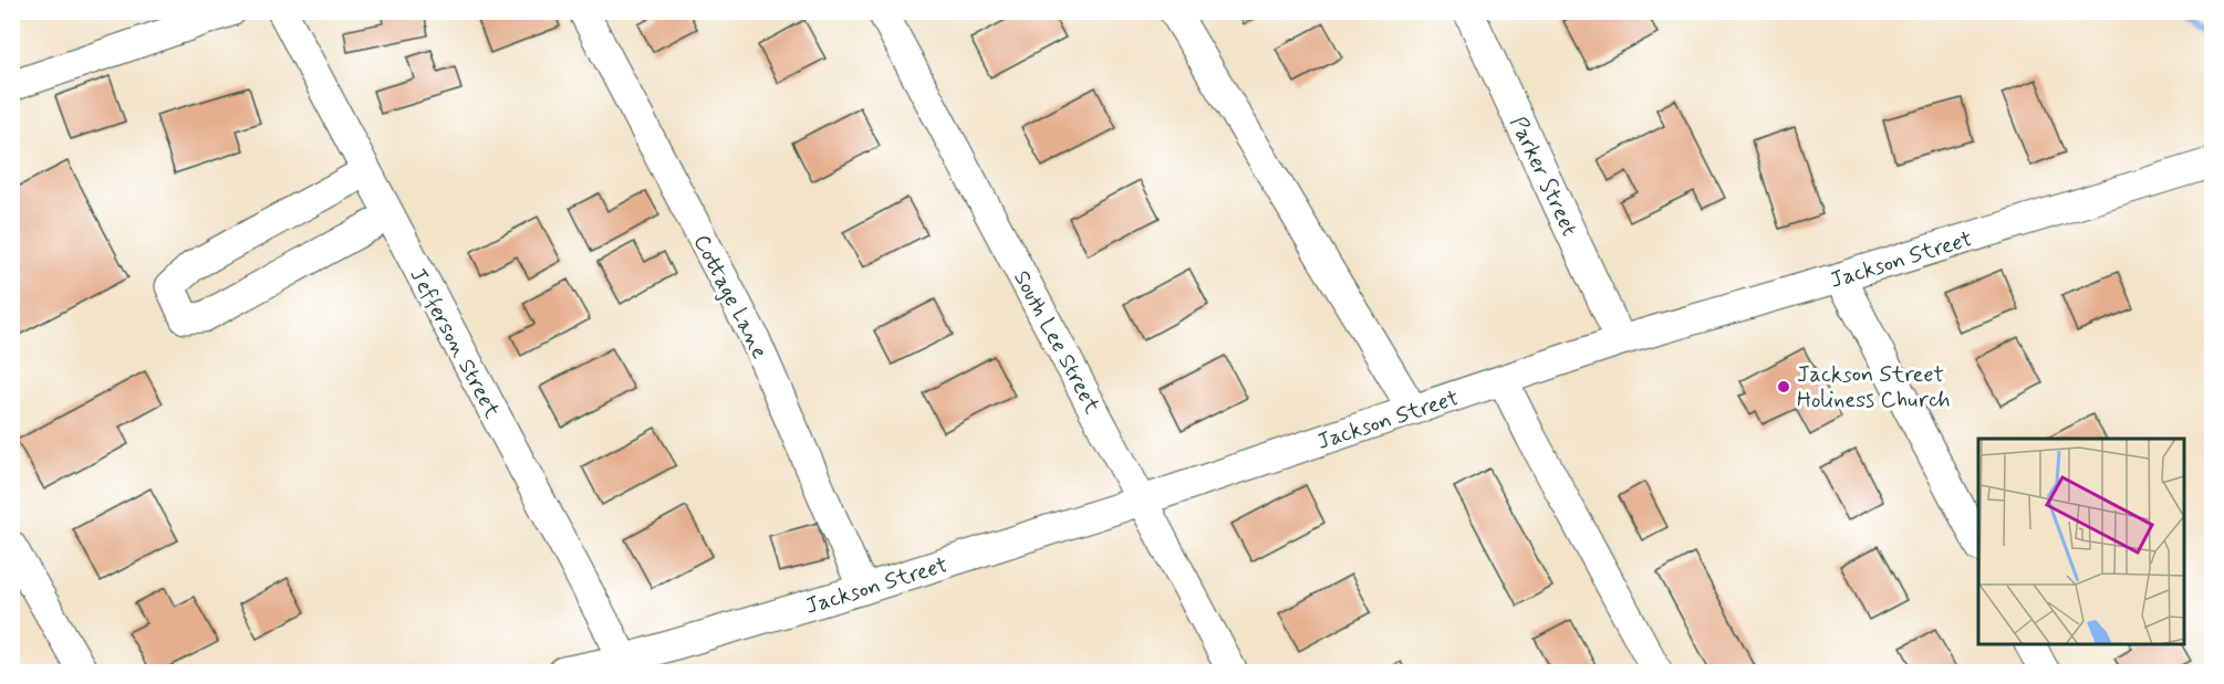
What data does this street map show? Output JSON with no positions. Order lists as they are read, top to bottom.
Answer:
{
  "streets": {
    "street": [
      "Parker Street",
      "Jackson Street",
      "Cottage Lane",
      "South Lee Street",
      "Jefferson Street"
    ]
  },
  "crossings": [
    ["Parker Street", "Jackson Street"],
    ["Jackson Street", "Cottage Lane"],
    ["Jackson Street", "South Lee Street"],
    ["Jackson Street", "Jefferson Street"]
  ],
  "places": ["Jackson Street Holiness Church"]
}
